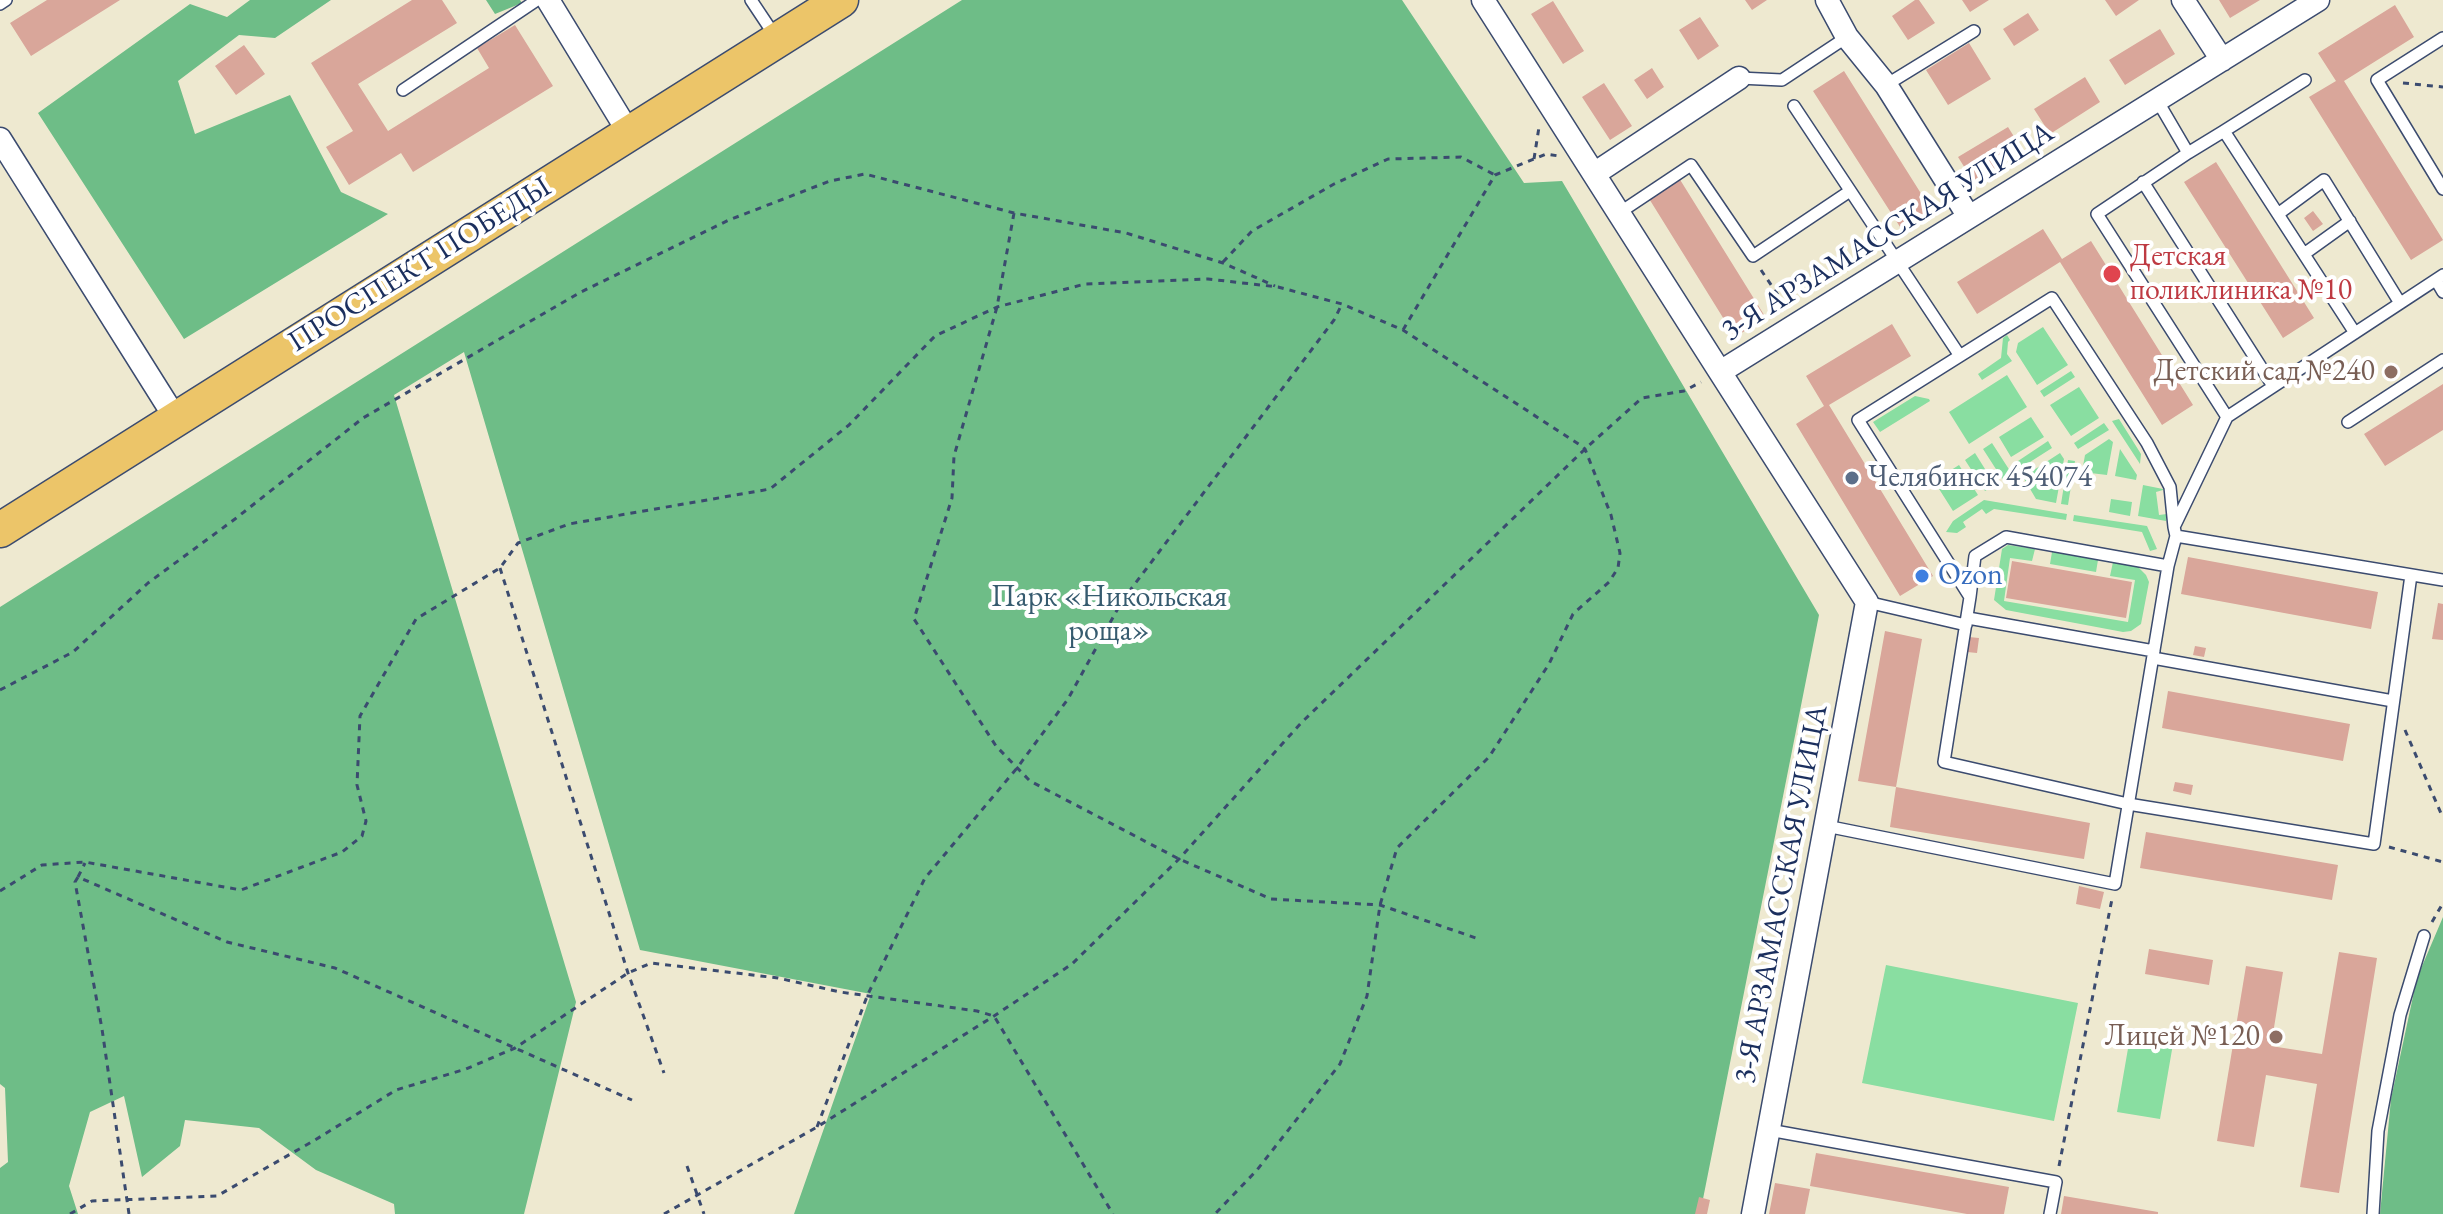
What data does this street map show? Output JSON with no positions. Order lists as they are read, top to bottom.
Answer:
{
  "streets": {
    "main road": ["ПРОСПЕКТ ПОБЕДЫ"],
    "street": ["3-Я АРЗАМАССКАЯ УЛИЦА"]
  },
  "parks": ["Парк «Никольская роща»"],
  "places": [
    "Детская поликлиника №10",
    "Детский сад №240",
    "Челябинск 454074",
    "Ozon",
    "Лицей №120"
  ]
}
